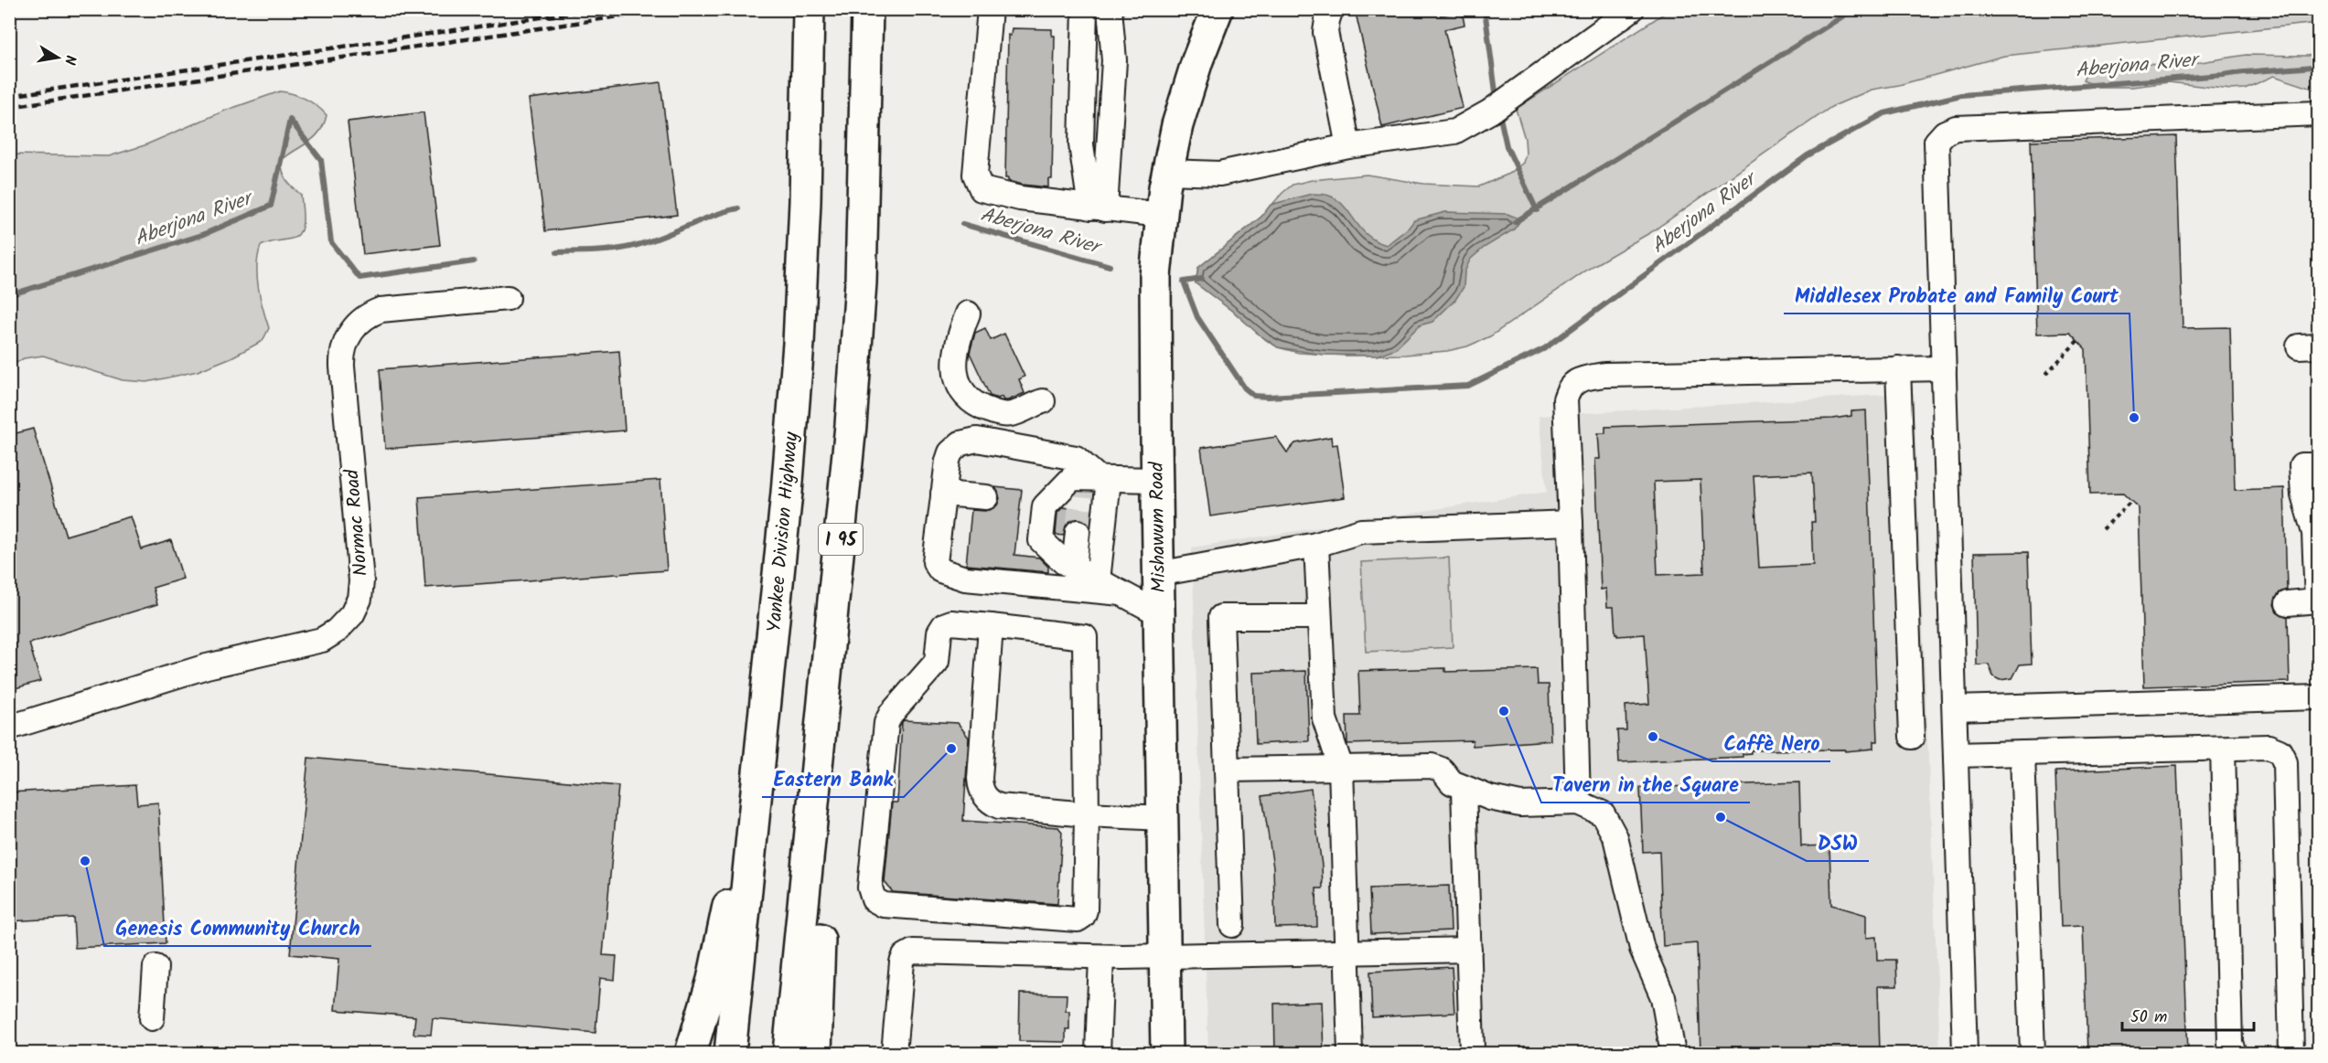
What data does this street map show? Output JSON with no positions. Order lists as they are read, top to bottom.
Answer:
{
  "streets": {
    "main road": ["Mishawum Road", "Yankee Division Highway", "I 95"],
    "street": ["Normac Road"]
  },
  "water": ["Aberjona River"],
  "places": [
    "Middlesex Probate and Family Court",
    "Tavern in the Square",
    "Caffè Nero",
    "Eastern Bank",
    "DSW",
    "Genesis Community Church"
  ],
  "scale_bar": "50 m",
  "north": "right"
}
